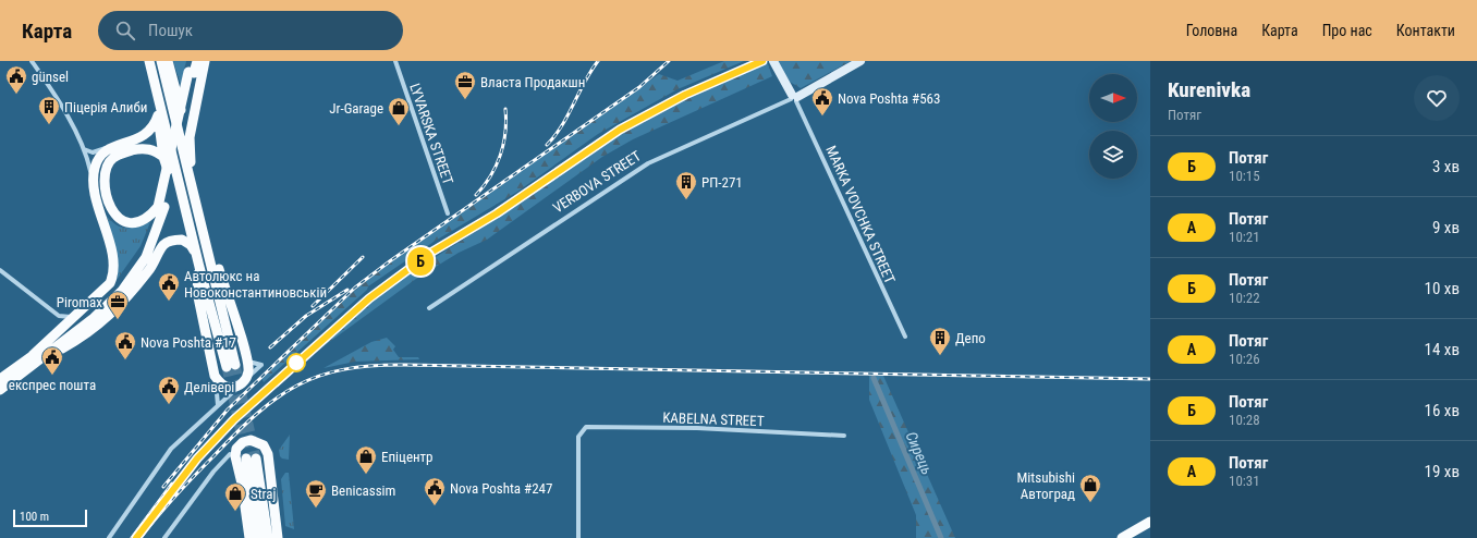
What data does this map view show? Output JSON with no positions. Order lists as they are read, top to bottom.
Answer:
{
  "streets": {
    "main road": ["VERBOVA STREET"],
    "street": ["LYVARSKA STREET", "MARKA VOVCHKA STREET", "KABELNA STREET"]
  },
  "crossings": [
    ["VERBOVA STREET", "MARKA VOVCHKA STREET"]
  ],
  "water": ["Сирець"],
  "places": {
    "public building": [
      "günsel",
      "Nova Poshta #563",
      "Автолюкс на Новоконстантиновській",
      "Nova Poshta #17",
      "експрес пошта",
      "Делівері",
      "Nova Poshta #247"
    ],
    "office": ["Власта Продакшн", "Piromax"],
    "building": ["Піцерія Алиби", "РП-271", "Депо"],
    "shop": [
      "Jr-Garage",
      "Епіцентр",
      "Mitsubishi Автоград",
      "Straj"
    ],
    "cafe": ["Benicassim"]
  },
  "scale_bar": "100 m",
  "north": "right",
  "page": {
    "header": "Карта",
    "search": "Пошук",
    "nav": [
      "Головна",
      "Карта",
      "Про нас",
      "Контакти"
    ],
    "on_map": "Б",
    "heading": ["Kurenivka", "Потяг"],
    "list": [
      {
        "mark": "Б",
        "name": "Потяг",
        "note": "10:15",
        "value": "3 хв"
      },
      {
        "mark": "A",
        "name": "Потяг",
        "note": "10:21",
        "value": "9 хв"
      },
      {
        "mark": "Б",
        "name": "Потяг",
        "note": "10:22",
        "value": "10 хв"
      },
      {
        "mark": "A",
        "name": "Потяг",
        "note": "10:26",
        "value": "14 хв"
      },
      {
        "mark": "Б",
        "name": "Потяг",
        "note": "10:28",
        "value": "16 хв"
      },
      {
        "mark": "A",
        "name": "Потяг",
        "note": "10:31",
        "value": "19 хв"
      }
    ],
    "scale": "100 m"
  }
}
